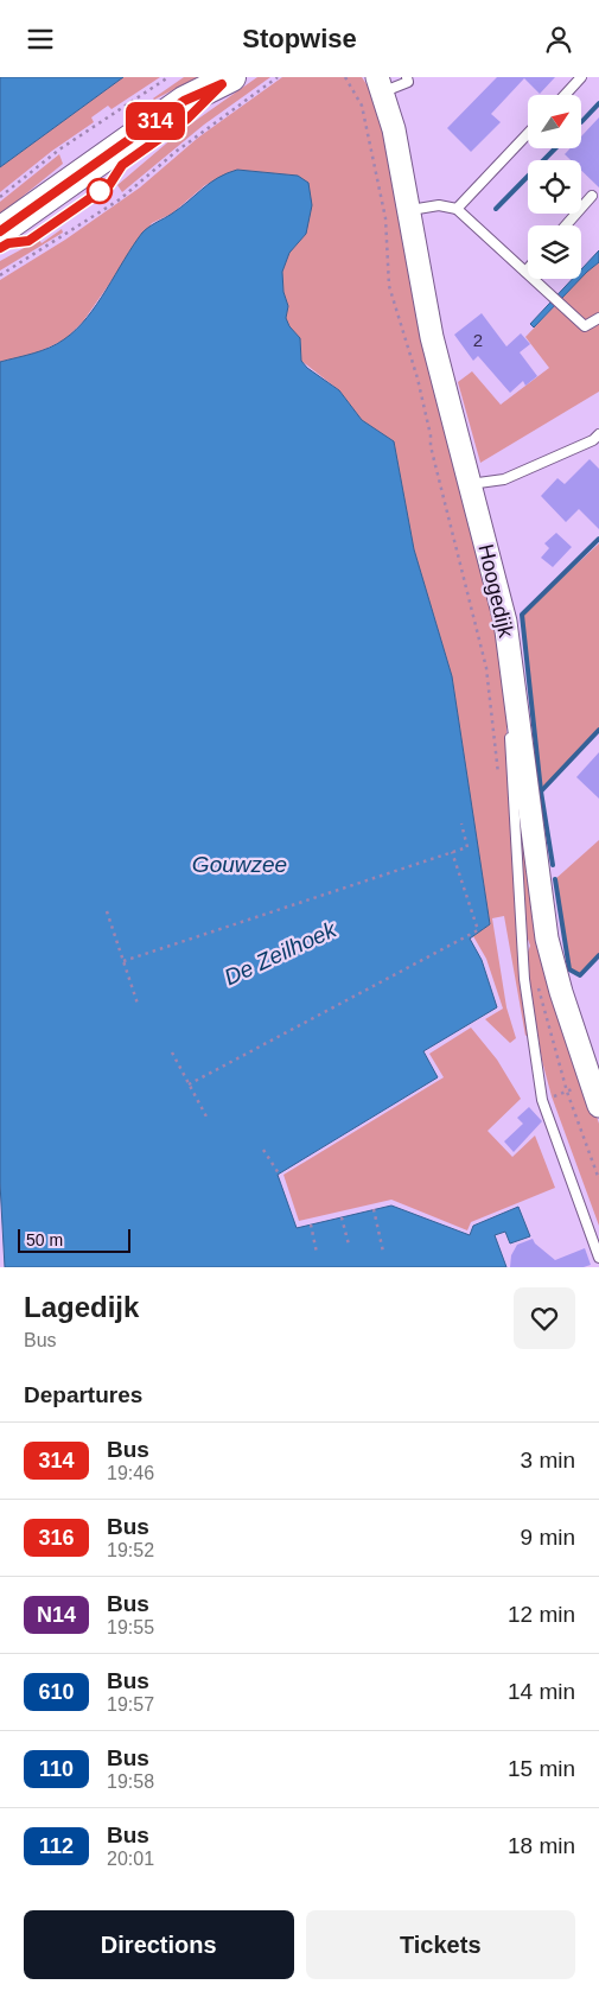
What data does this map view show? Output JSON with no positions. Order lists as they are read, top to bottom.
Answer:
{
  "streets": {
    "street": ["Hoogedijk"]
  },
  "water": ["Gouwzee", "De Zeilhoek"],
  "lines": ["bus line 314"],
  "house_numbers": ["2"],
  "scale_bar": "50 m",
  "north": "top right",
  "page": {
    "header": "Stopwise",
    "on_map": "314",
    "scale": "50 m",
    "heading": [
      ["Lagedijk", "Bus"],
      "Departures"
    ],
    "list": [
      {
        "mark": "314",
        "name": "Bus",
        "note": "19:46",
        "value": "3 min"
      },
      {
        "mark": "316",
        "name": "Bus",
        "note": "19:52",
        "value": "9 min"
      },
      {
        "mark": "N14",
        "name": "Bus",
        "note": "19:55",
        "value": "12 min"
      },
      {
        "mark": "610",
        "name": "Bus",
        "note": "19:57",
        "value": "14 min"
      },
      {
        "mark": "110",
        "name": "Bus",
        "note": "19:58",
        "value": "15 min"
      },
      {
        "mark": "112",
        "name": "Bus",
        "note": "20:01",
        "value": "18 min"
      }
    ],
    "buttons": ["Directions", "Tickets"]
  }
}
